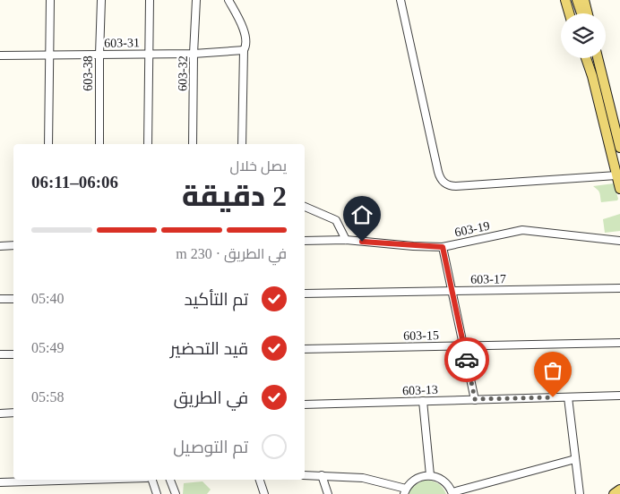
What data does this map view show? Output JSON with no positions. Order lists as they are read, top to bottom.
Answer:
{
  "streets": {
    "street": [
      "603-31",
      "603-38",
      "603-32",
      "603-19",
      "603-17",
      "603-15",
      "603-13"
    ]
  },
  "crossings": [
    ["603-31", "603-38"],
    ["603-31", "603-32"]
  ],
  "page": {
    "heading": ["2 دقيقة", "يصل خلال", "06:06–06:11"],
    "bar": "في الطريق · 230 m",
    "list": [
      ["تم التأكيد", "05:40"],
      ["قيد التحضير", "05:49"],
      ["في الطريق", "05:58"],
      "تم التوصيل"
    ]
  }
}
